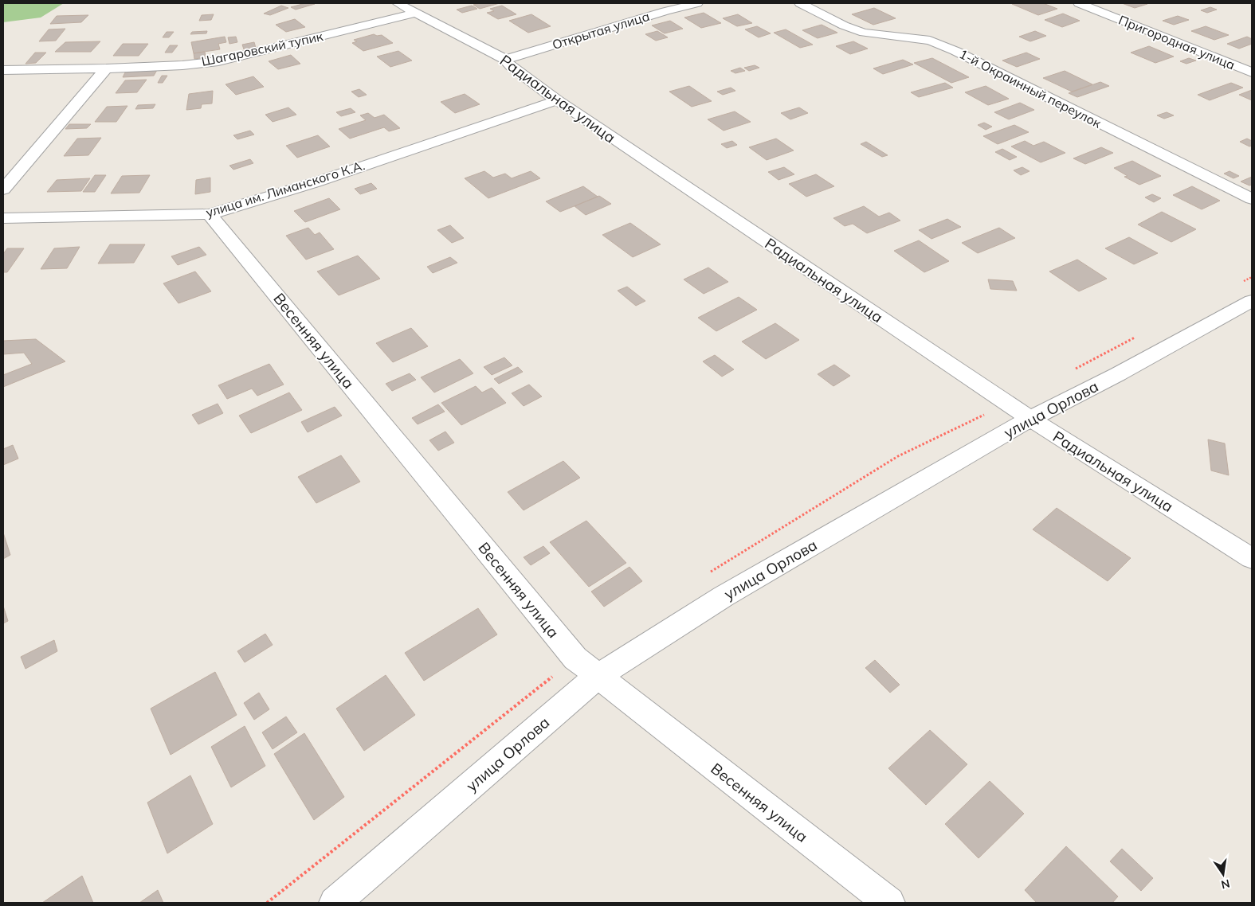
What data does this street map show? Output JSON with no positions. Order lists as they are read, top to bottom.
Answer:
{
  "streets": {
    "street": [
      "Открытая улица",
      "Пригородная улица",
      "Шагаровский тупик",
      "1-й Окраинный переулок",
      "Радиальная улица",
      "улица им. Лиманского К.А.",
      "Весенняя улица",
      "улица Орлова"
    ]
  },
  "crossings": [
    ["Открытая улица", "Радиальная улица"],
    ["Шагаровский тупик", "Радиальная улица"],
    ["Радиальная улица", "улица им. Лиманского К.А."],
    ["Радиальная улица", "улица Орлова"],
    ["улица им. Лиманского К.А.", "Весенняя улица"],
    ["Весенняя улица", "улица Орлова"]
  ],
  "north": "bottom"
}
